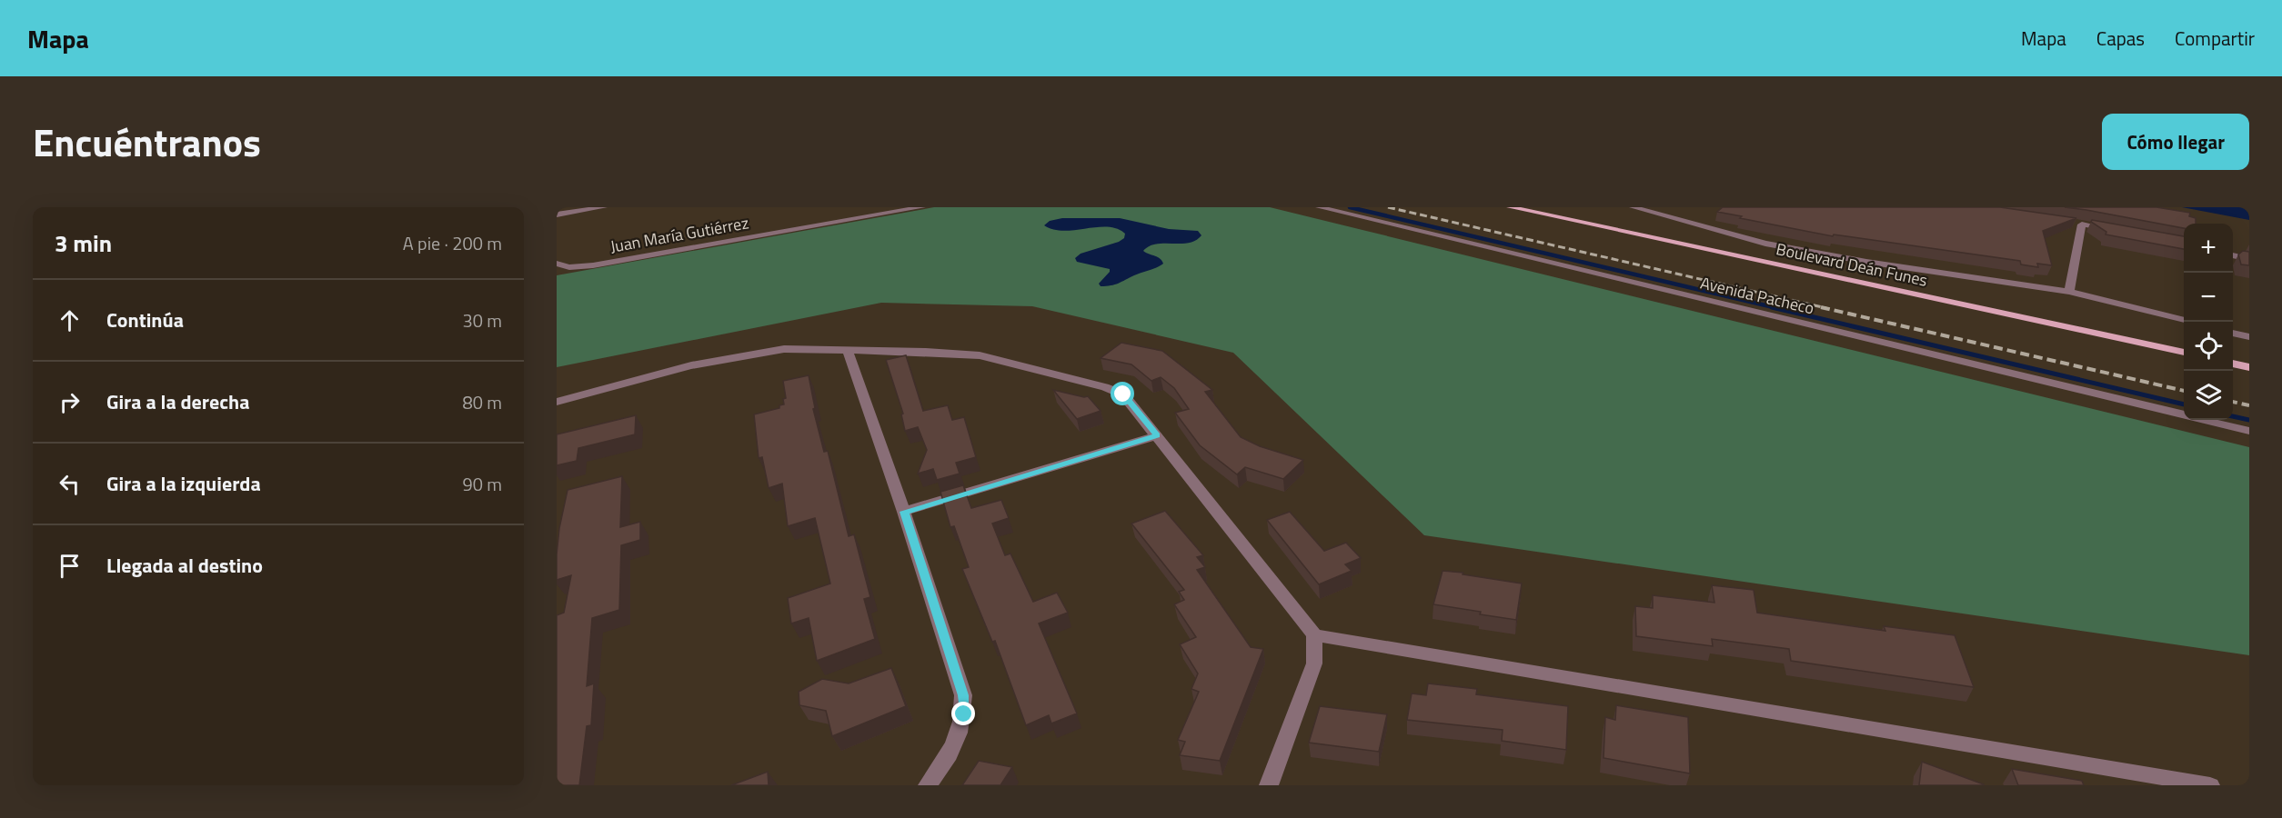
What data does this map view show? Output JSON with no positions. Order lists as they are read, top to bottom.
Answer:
{
  "streets": {
    "main road": ["Boulevard Deán Funes"],
    "street": ["Juan María Gutiérrez", "Avenida Pacheco"]
  },
  "page": {
    "header": "Mapa",
    "nav": ["Mapa", "Capas", "Compartir"],
    "title": "Encuéntranos",
    "buttons": "Cómo llegar",
    "heading": ["3 min", "A pie · 200 m"],
    "map_buttons": ["+", "−"],
    "list": [
      ["Continúa", "30 m"],
      ["Gira a la derecha", "80 m"],
      ["Gira a la izquierda", "90 m"],
      "Llegada al destino"
    ]
  }
}
